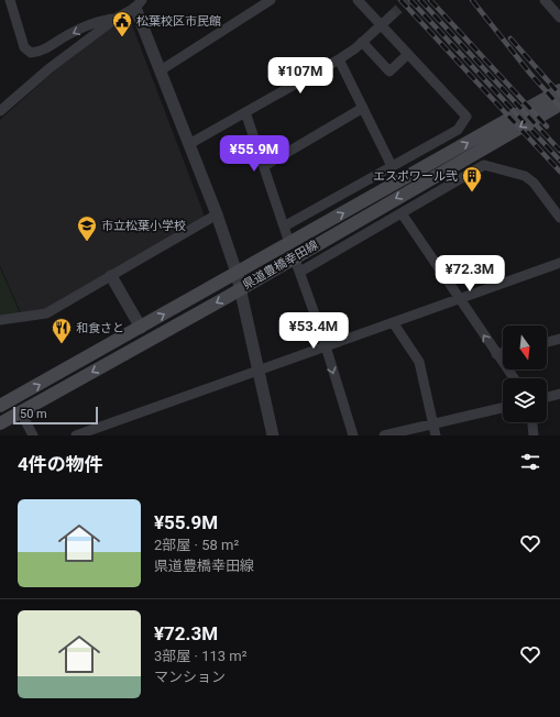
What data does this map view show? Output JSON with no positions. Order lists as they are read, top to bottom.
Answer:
{
  "streets": {
    "main road": ["県道豊橋幸田線"]
  },
  "places": {
    "public building": ["松葉校区市民館"],
    "building": ["エスポワール弐"],
    "school or university": ["市立松葉小学校"],
    "restaurant": ["和食さと"]
  },
  "scale_bar": "50 m",
  "north": "bottom",
  "page": {
    "price": [
      "¥107M",
      "¥55.9M",
      "¥72.3M",
      "¥53.4M"
    ],
    "scale": "50 m",
    "heading": "4件の物件",
    "list": [
      {
        "name": "¥55.9M",
        "note": "2部屋 · 58 m² · 県道豊橋幸田線"
      },
      {
        "name": "¥72.3M",
        "note": "3部屋 · 113 m² · マンション"
      }
    ]
  }
}
